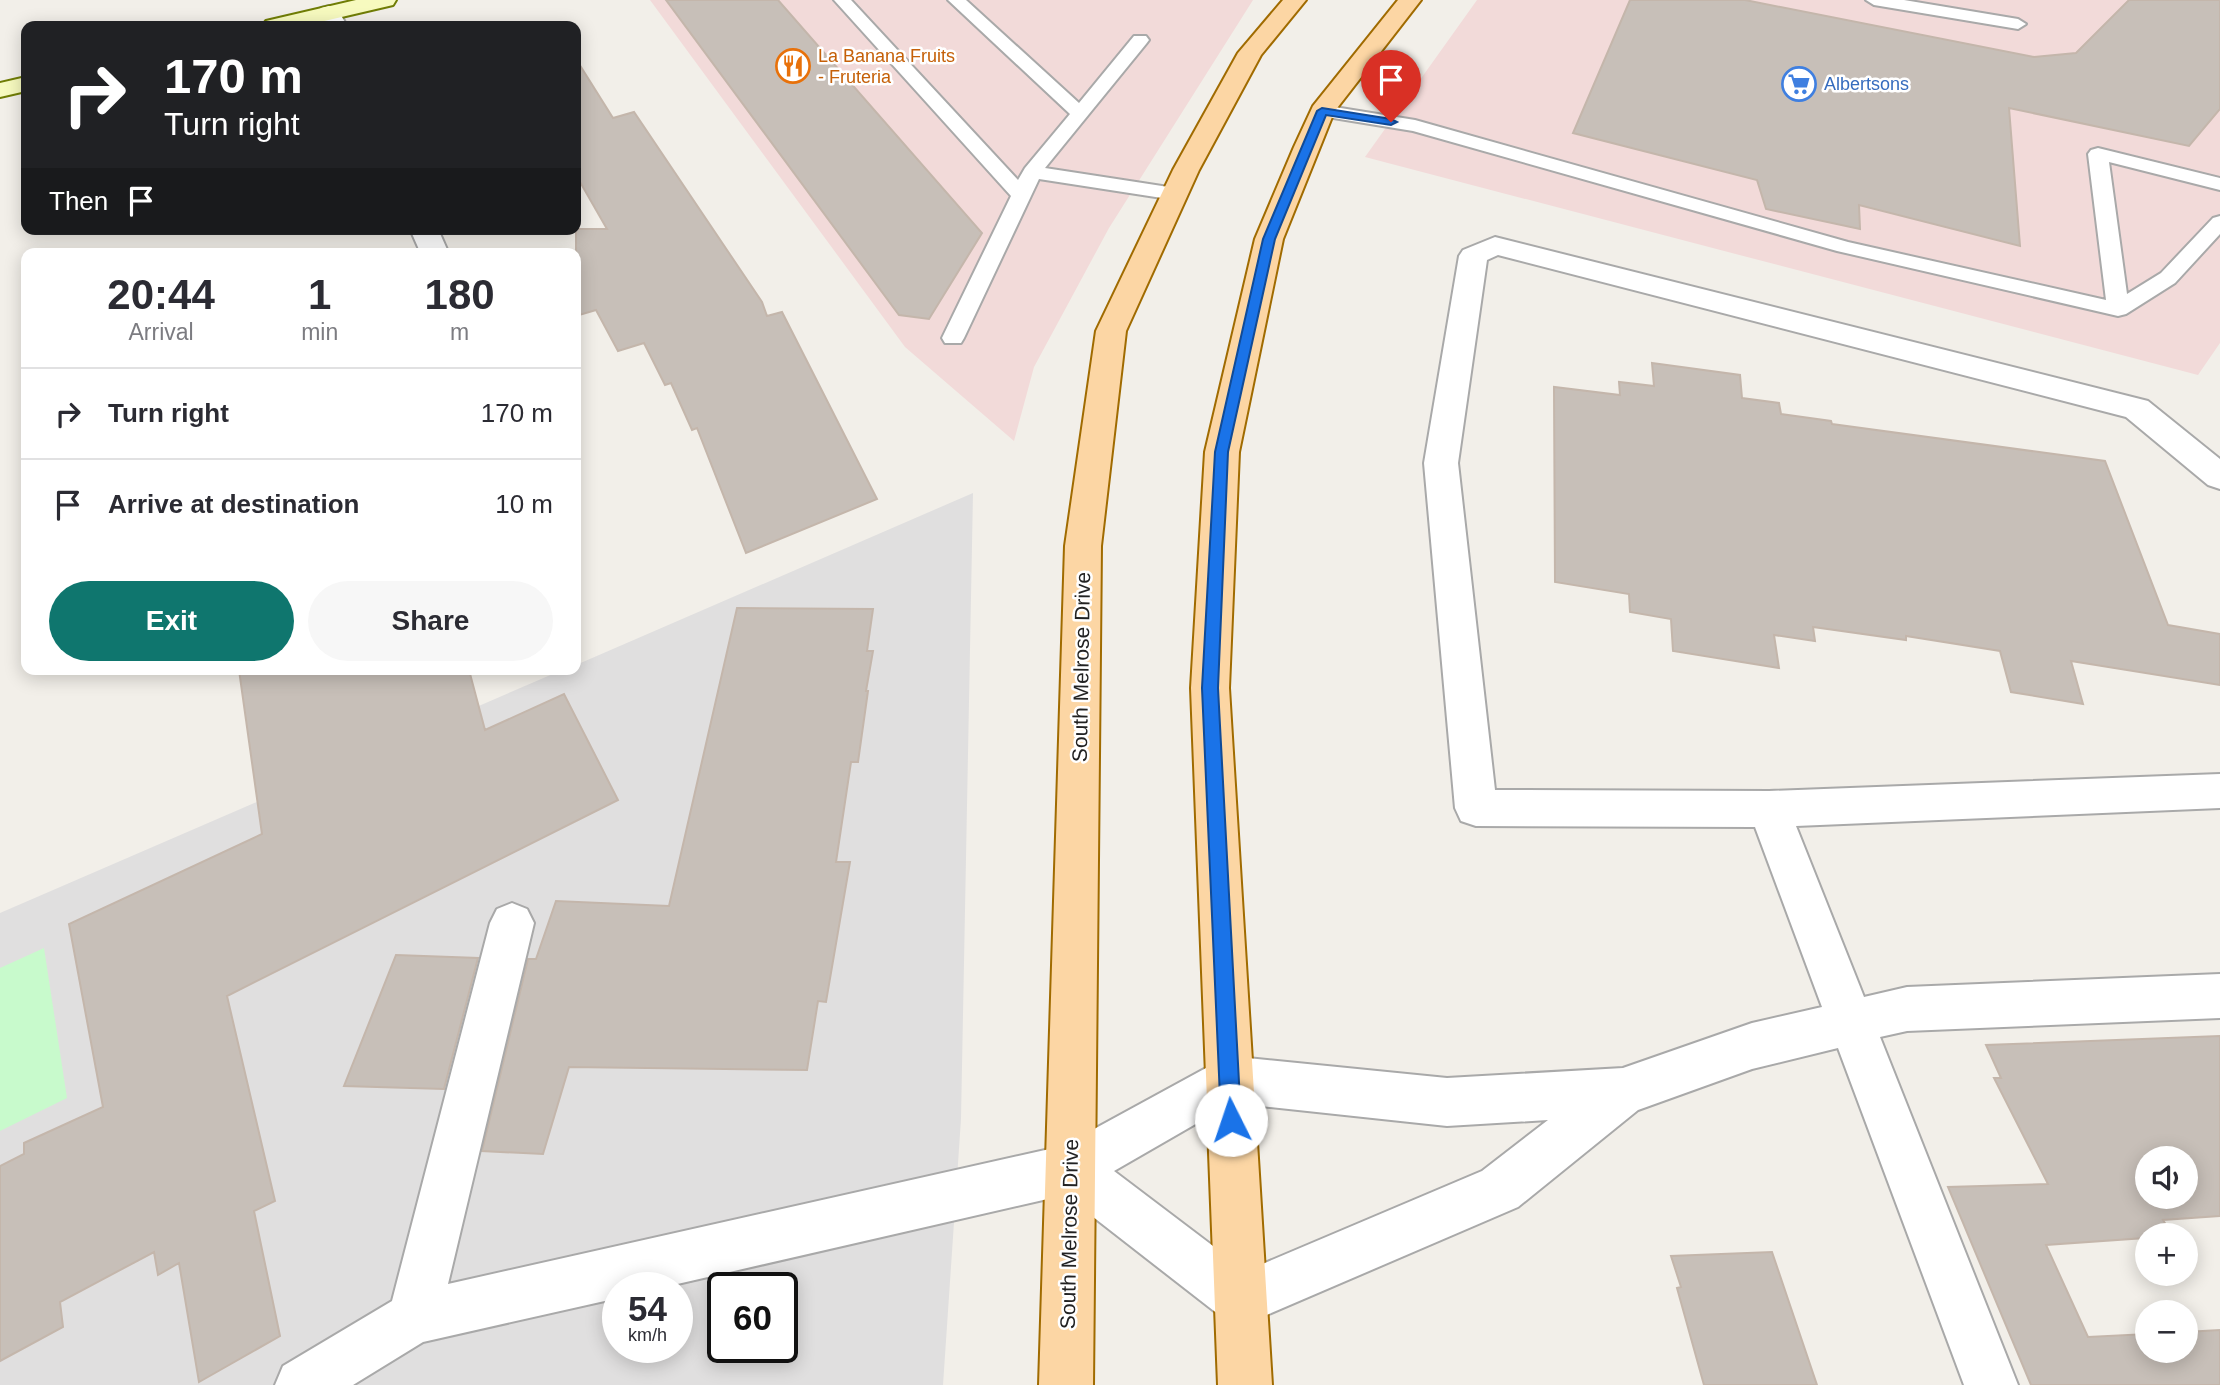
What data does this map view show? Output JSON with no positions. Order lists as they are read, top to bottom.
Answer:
{
  "streets": {
    "main road": ["South Melrose Drive"]
  },
  "places": {
    "restaurant": ["La Banana Fruits - Fruteria"],
    "supermarket": ["Albertsons"]
  },
  "page": {
    "turn": ["170 m", "Turn right"],
    "then": "Then",
    "eta": [
      "20:44",
      "Arrival",
      "1",
      "min",
      "180",
      "m"
    ],
    "list": [
      {
        "name": "Turn right",
        "value": "170 m"
      },
      {
        "name": "Arrive at destination",
        "value": "10 m"
      }
    ],
    "buttons": ["Exit", "Share"],
    "map_buttons": ["+", "−"],
    "speed": "54 km/h",
    "limit": "60"
  }
}
